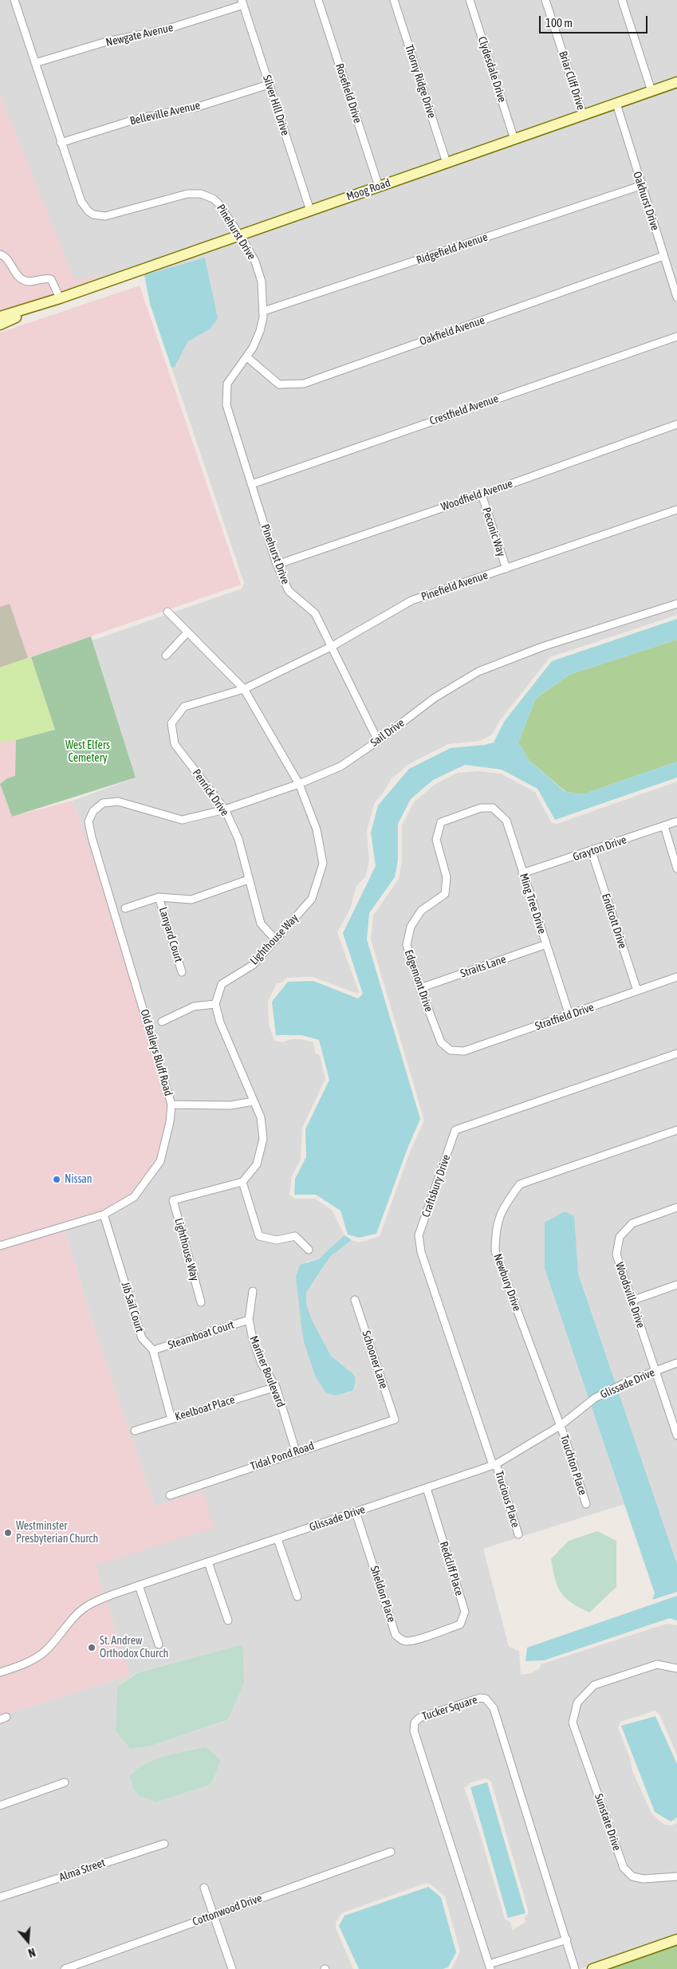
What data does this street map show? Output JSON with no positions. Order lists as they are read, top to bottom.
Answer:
{
  "streets": {
    "street": [
      "Newgate Avenue",
      "Clydesdale Drive",
      "Briar Cliff Drive",
      "Thorny Ridge Drive",
      "Rosefield Drive",
      "Silver Hill Drive",
      "Belleville Avenue",
      "Moog Road",
      "Oakhurst Drive",
      "Pinehurst Drive",
      "Ridgefield Avenue",
      "Oakfield Avenue",
      "Crestfield Avenue",
      "Woodfield Avenue",
      "Peconic Way",
      "Pinefield Avenue",
      "Sail Drive",
      "Penrick Drive",
      "Grayton Drive",
      "Ming Tree Drive",
      "Endicott Drive",
      "Lanyard Court",
      "Lighthouse Way",
      "Straits Lane",
      "Edgemont Drive",
      "Stratfield Drive",
      "Old Baileys Bluff Road",
      "Craftsbury Drive",
      "Newbury Drive",
      "Woodsville Drive",
      "Jib Sail Court",
      "Steamboat Court",
      "Schooner Lane",
      "Mariner Boulevard",
      "Glissade Drive",
      "Keelboat Place",
      "Tidal Pond Road",
      "Touchton Place",
      "Trucious Place",
      "Redcliff Place",
      "Sheldon Place",
      "Tucker Square",
      "Sunstate Drive",
      "Alma Street",
      "Cottonwood Drive"
    ]
  },
  "crossings": [
    ["Newgate Avenue", "Silver Hill Drive"],
    ["Newgate Avenue", "Pinehurst Drive"],
    ["Clydesdale Drive", "Moog Road"],
    ["Briar Cliff Drive", "Moog Road"],
    ["Thorny Ridge Drive", "Moog Road"],
    ["Rosefield Drive", "Moog Road"],
    ["Silver Hill Drive", "Belleville Avenue"],
    ["Silver Hill Drive", "Moog Road"],
    ["Belleville Avenue", "Pinehurst Drive"],
    ["Moog Road", "Oakhurst Drive"],
    ["Moog Road", "Pinehurst Drive"],
    ["Oakhurst Drive", "Ridgefield Avenue"],
    ["Oakhurst Drive", "Oakfield Avenue"],
    ["Pinehurst Drive", "Ridgefield Avenue"],
    ["Pinehurst Drive", "Oakfield Avenue"],
    ["Pinehurst Drive", "Crestfield Avenue"],
    ["Pinehurst Drive", "Woodfield Avenue"],
    ["Pinehurst Drive", "Pinefield Avenue"],
    ["Pinehurst Drive", "Sail Drive"],
    ["Woodfield Avenue", "Peconic Way"],
    ["Peconic Way", "Pinefield Avenue"],
    ["Pinefield Avenue", "Penrick Drive"],
    ["Pinefield Avenue", "Lighthouse Way"],
    ["Sail Drive", "Penrick Drive"],
    ["Sail Drive", "Lighthouse Way"],
    ["Sail Drive", "Old Baileys Bluff Road"],
    ["Penrick Drive", "Lighthouse Way"],
    ["Grayton Drive", "Ming Tree Drive"],
    ["Grayton Drive", "Endicott Drive"],
    ["Ming Tree Drive", "Straits Lane"],
    ["Ming Tree Drive", "Edgemont Drive"],
    ["Ming Tree Drive", "Stratfield Drive"],
    ["Endicott Drive", "Stratfield Drive"],
    ["Straits Lane", "Edgemont Drive"],
    ["Edgemont Drive", "Stratfield Drive"],
    ["Old Baileys Bluff Road", "Jib Sail Court"],
    ["Craftsbury Drive", "Glissade Drive"],
    ["Craftsbury Drive", "Trucious Place"],
    ["Newbury Drive", "Glissade Drive"],
    ["Newbury Drive", "Touchton Place"],
    ["Woodsville Drive", "Glissade Drive"],
    ["Jib Sail Court", "Steamboat Court"],
    ["Jib Sail Court", "Keelboat Place"],
    ["Steamboat Court", "Mariner Boulevard"],
    ["Schooner Lane", "Tidal Pond Road"],
    ["Mariner Boulevard", "Keelboat Place"],
    ["Mariner Boulevard", "Tidal Pond Road"],
    ["Glissade Drive", "Touchton Place"],
    ["Glissade Drive", "Trucious Place"],
    ["Glissade Drive", "Redcliff Place"],
    ["Glissade Drive", "Sheldon Place"],
    ["Redcliff Place", "Sheldon Place"]
  ],
  "parks": ["West Elfers Cemetery"],
  "places": ["Nissan", "Westminster Presbyterian Church", "St. Andrew Orthodox Church"],
  "scale_bar": "100 m",
  "north": "bottom"
}
